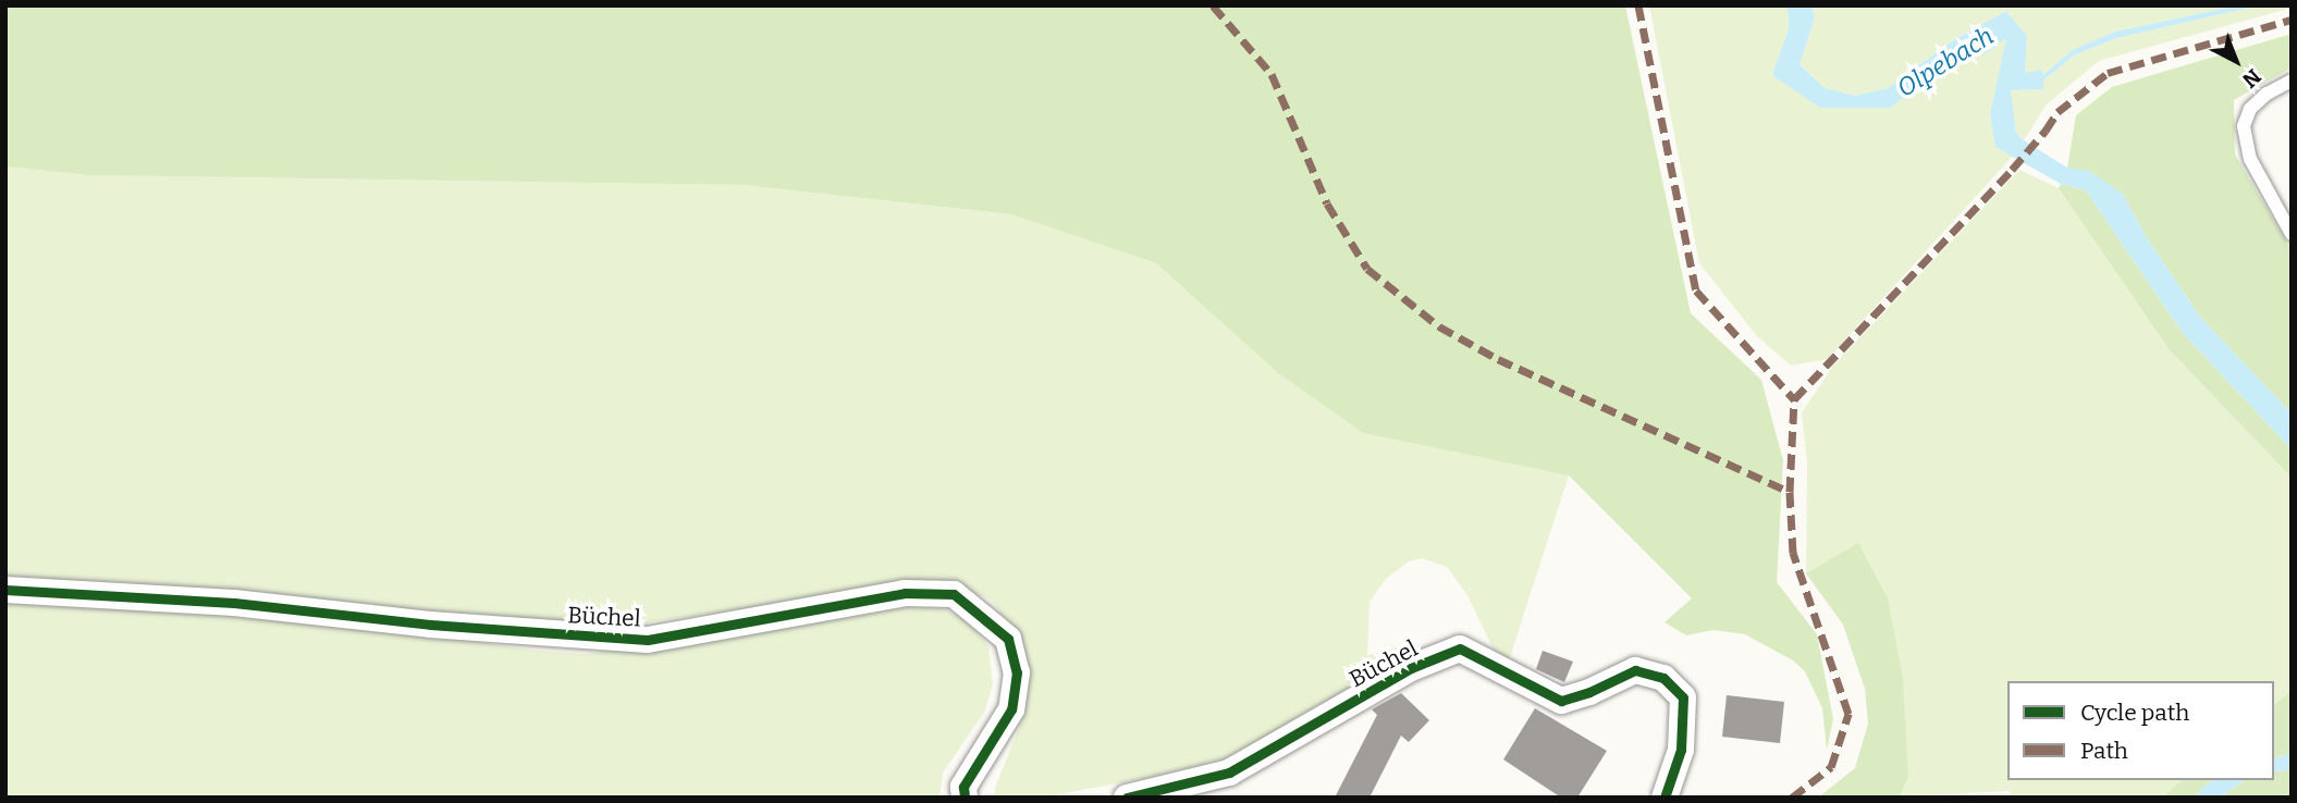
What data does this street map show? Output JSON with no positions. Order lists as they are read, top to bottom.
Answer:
{
  "streets": {
    "street": ["Büchel"]
  },
  "water": ["Olpebach"],
  "legend": ["Cycle path", "Path"],
  "north": "bottom right"
}
